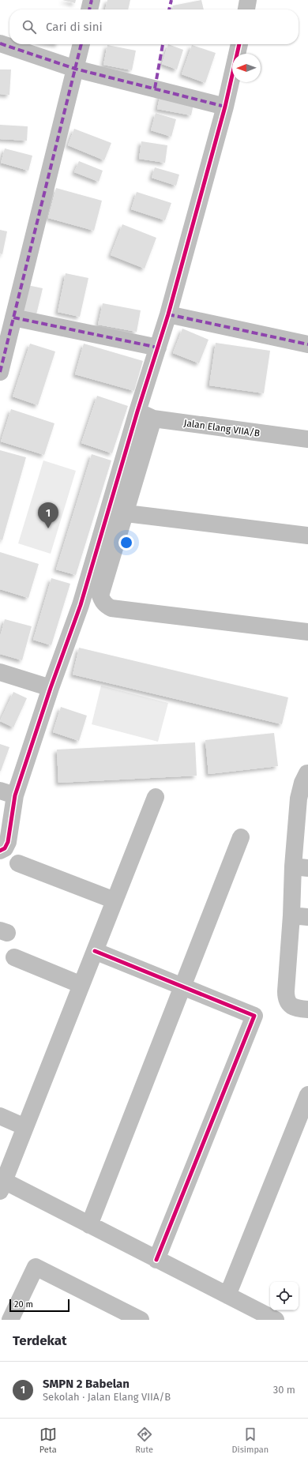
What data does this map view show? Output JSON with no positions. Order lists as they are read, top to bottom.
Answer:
{
  "streets": {
    "street": ["Jalan Elang VIIA/B"]
  },
  "scale_bar": "20 m",
  "north": "left",
  "page": {
    "search": "Cari di sini",
    "pins": "1",
    "scale": "20 m",
    "heading": "Terdekat",
    "list": [
      {
        "mark": "1",
        "name": "SMPN 2 Babelan",
        "note": "Sekolah · Jalan Elang VIIA/B",
        "value": "30 m"
      }
    ],
    "nav": ["Peta", "Rute", "Disimpan"]
  }
}
